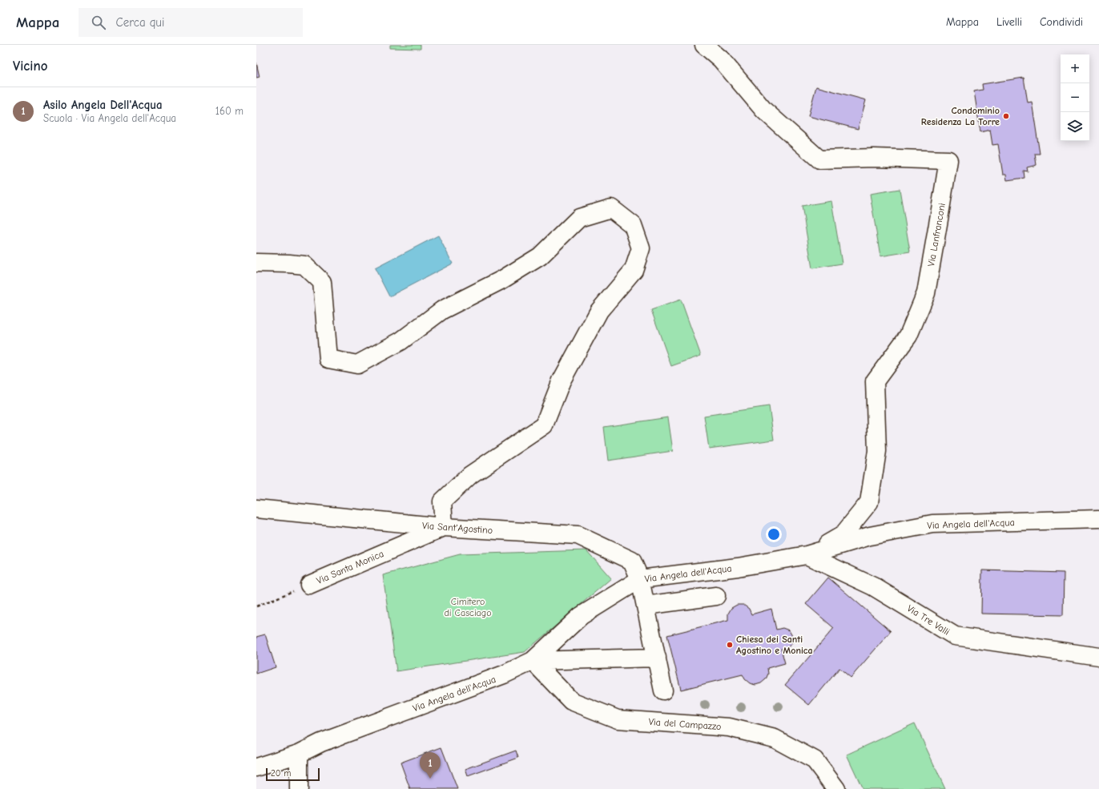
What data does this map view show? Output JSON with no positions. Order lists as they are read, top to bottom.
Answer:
{
  "streets": {
    "street": [
      "Via Lanfranconi",
      "Via Angela dell'Acqua",
      "Via Sant'Agostino",
      "Via Santa Monica",
      "Via Tre Valli",
      "Via del Campazzo"
    ]
  },
  "crossings": [
    ["Via Lanfranconi", "Via Angela dell'Acqua"],
    ["Via Lanfranconi", "Via Tre Valli"],
    ["Via Angela dell'Acqua", "Via Sant'Agostino"],
    ["Via Angela dell'Acqua", "Via Tre Valli"],
    ["Via Angela dell'Acqua", "Via del Campazzo"],
    ["Via Sant'Agostino", "Via Santa Monica"]
  ],
  "parks": ["Cimitero di Casciago"],
  "places": ["Condominio Residenza La Torre", "Chiesa dei Santi Agostino e Monica"],
  "scale_bar": "20 m",
  "page": {
    "header": "Mappa",
    "search": "Cerca qui",
    "nav": ["Mappa", "Livelli", "Condividi"],
    "heading": "Vicino",
    "map_buttons": ["+", "−"],
    "list": [
      {
        "mark": "1",
        "name": "Asilo Angela Dell'Acqua",
        "note": "Scuola · Via Angela dell'Acqua",
        "value": "160 m"
      }
    ],
    "pins": "1",
    "scale": "20 m"
  }
}
